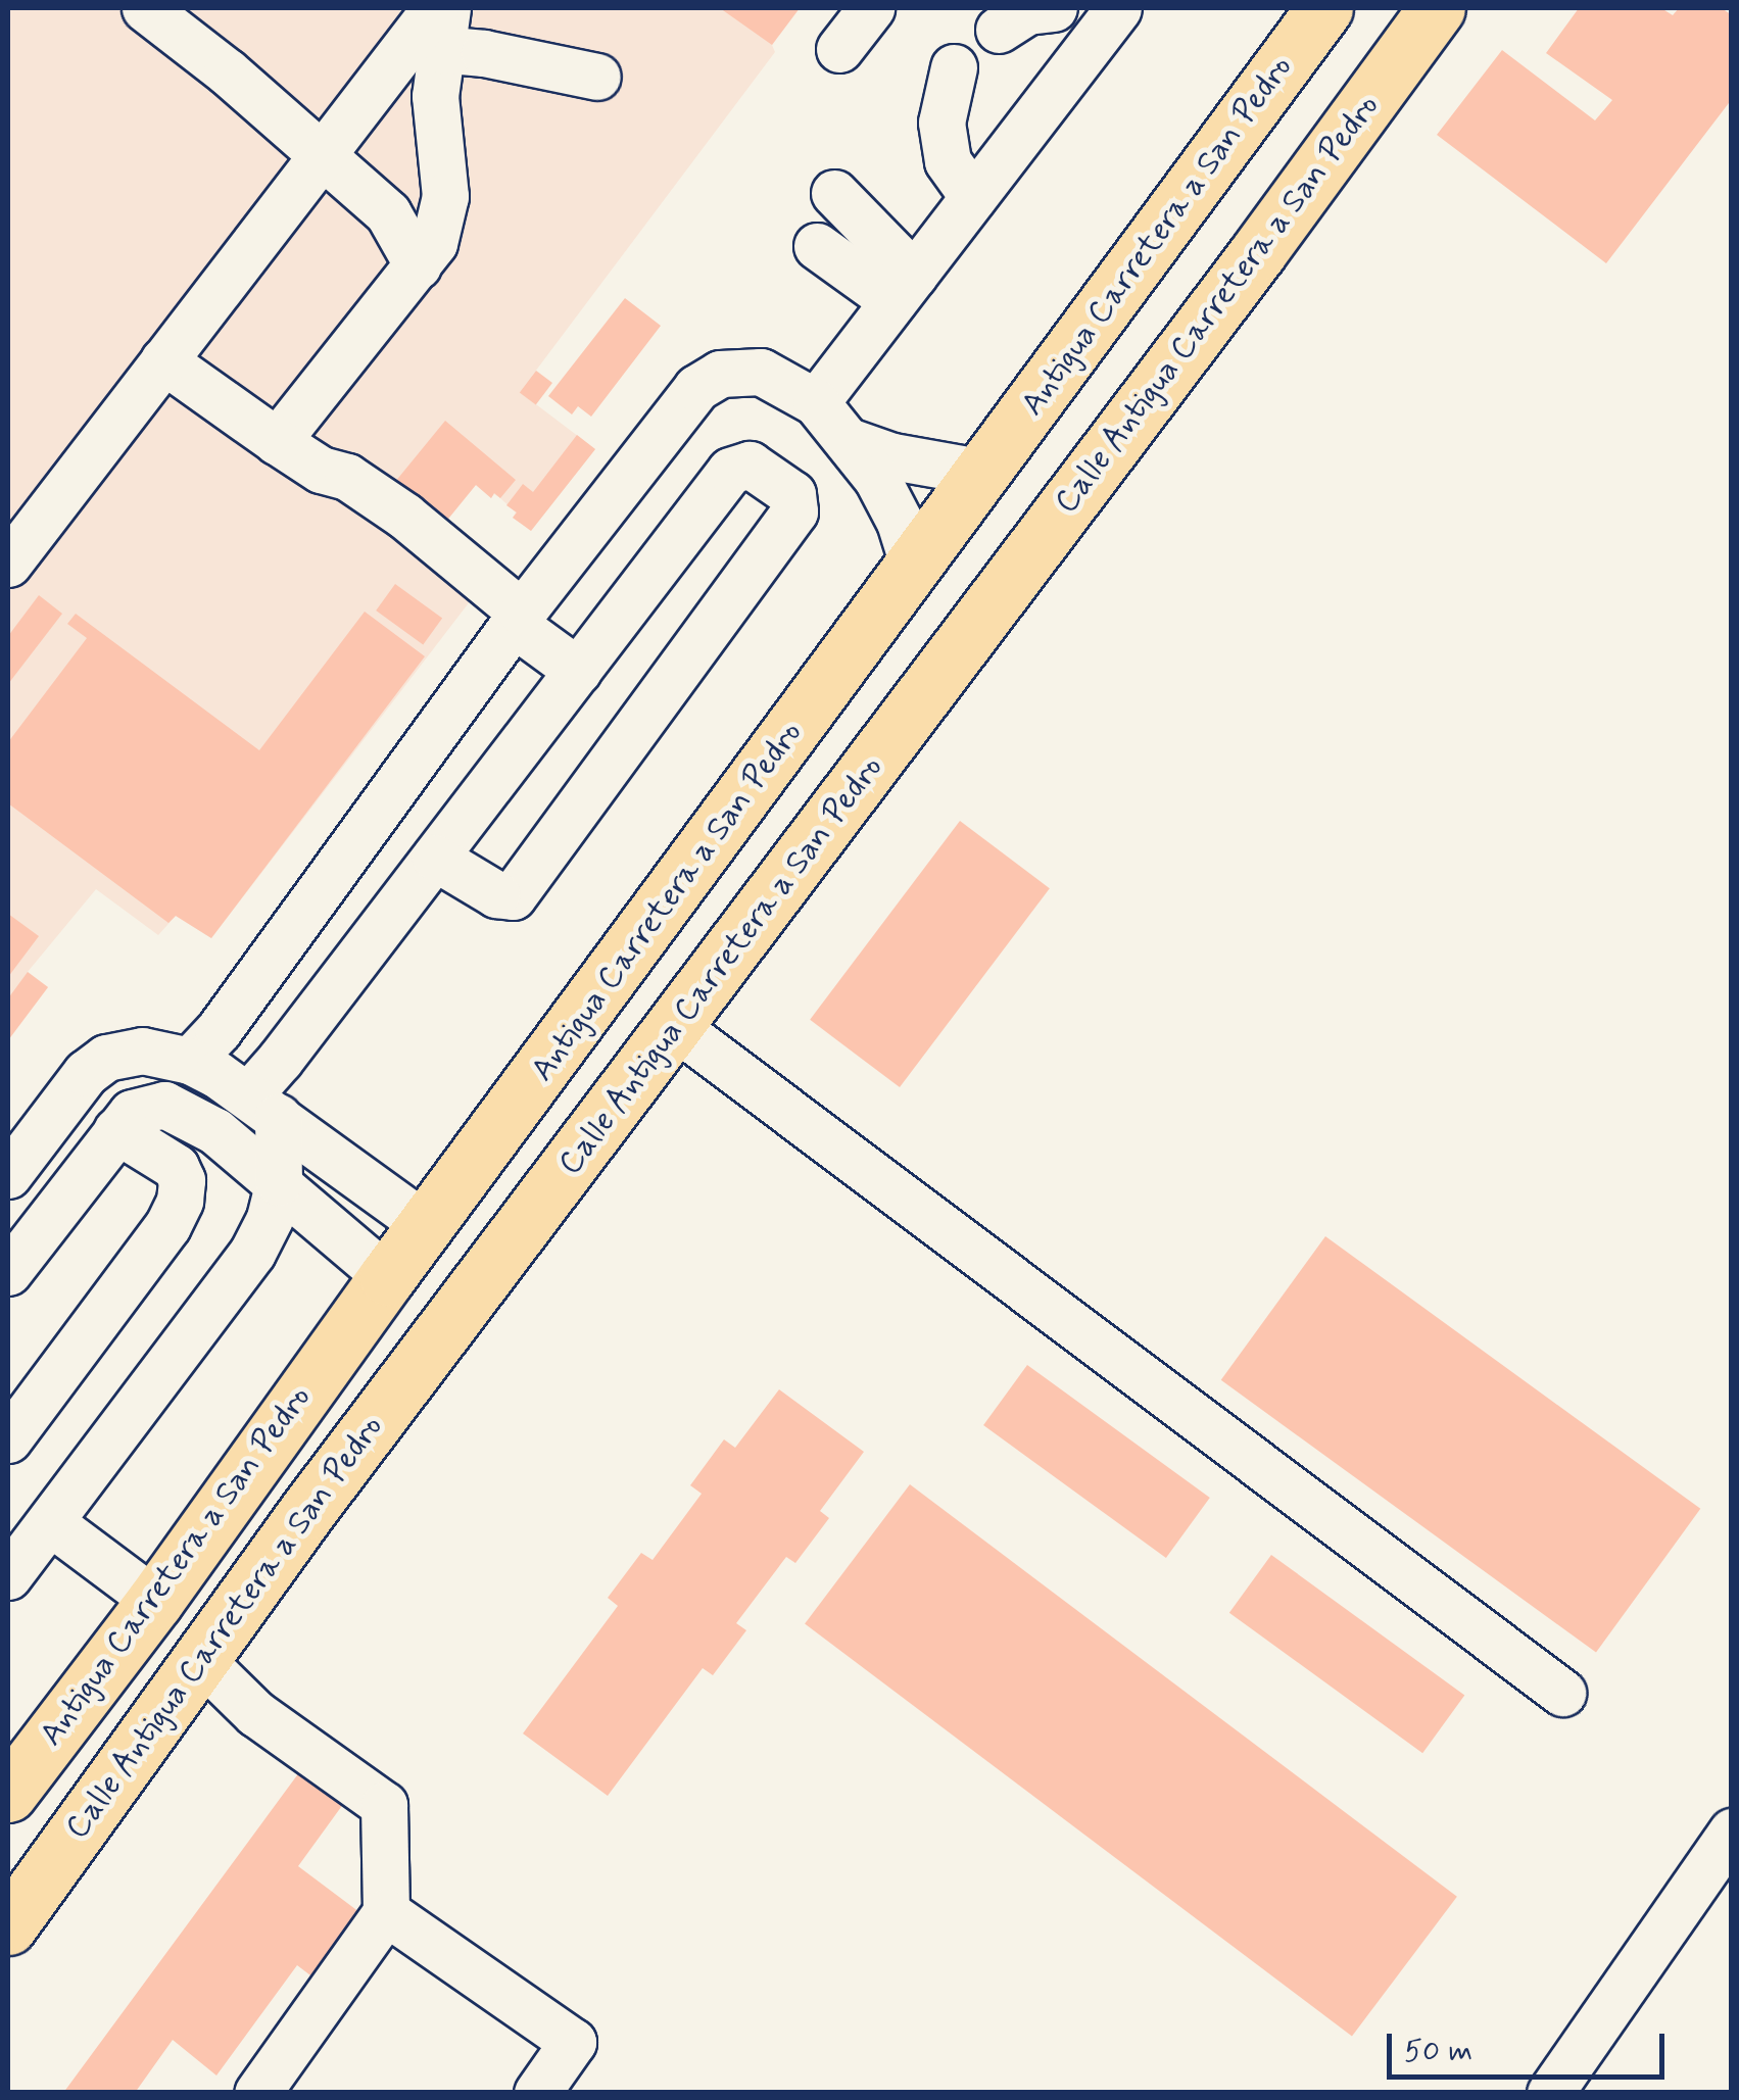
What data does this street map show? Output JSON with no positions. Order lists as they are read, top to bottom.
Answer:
{
  "streets": {
    "main road": ["Antigua Carretera a San Pedro", "Calle Antigua Carretera a San Pedro"]
  },
  "scale_bar": "50 m"
}
